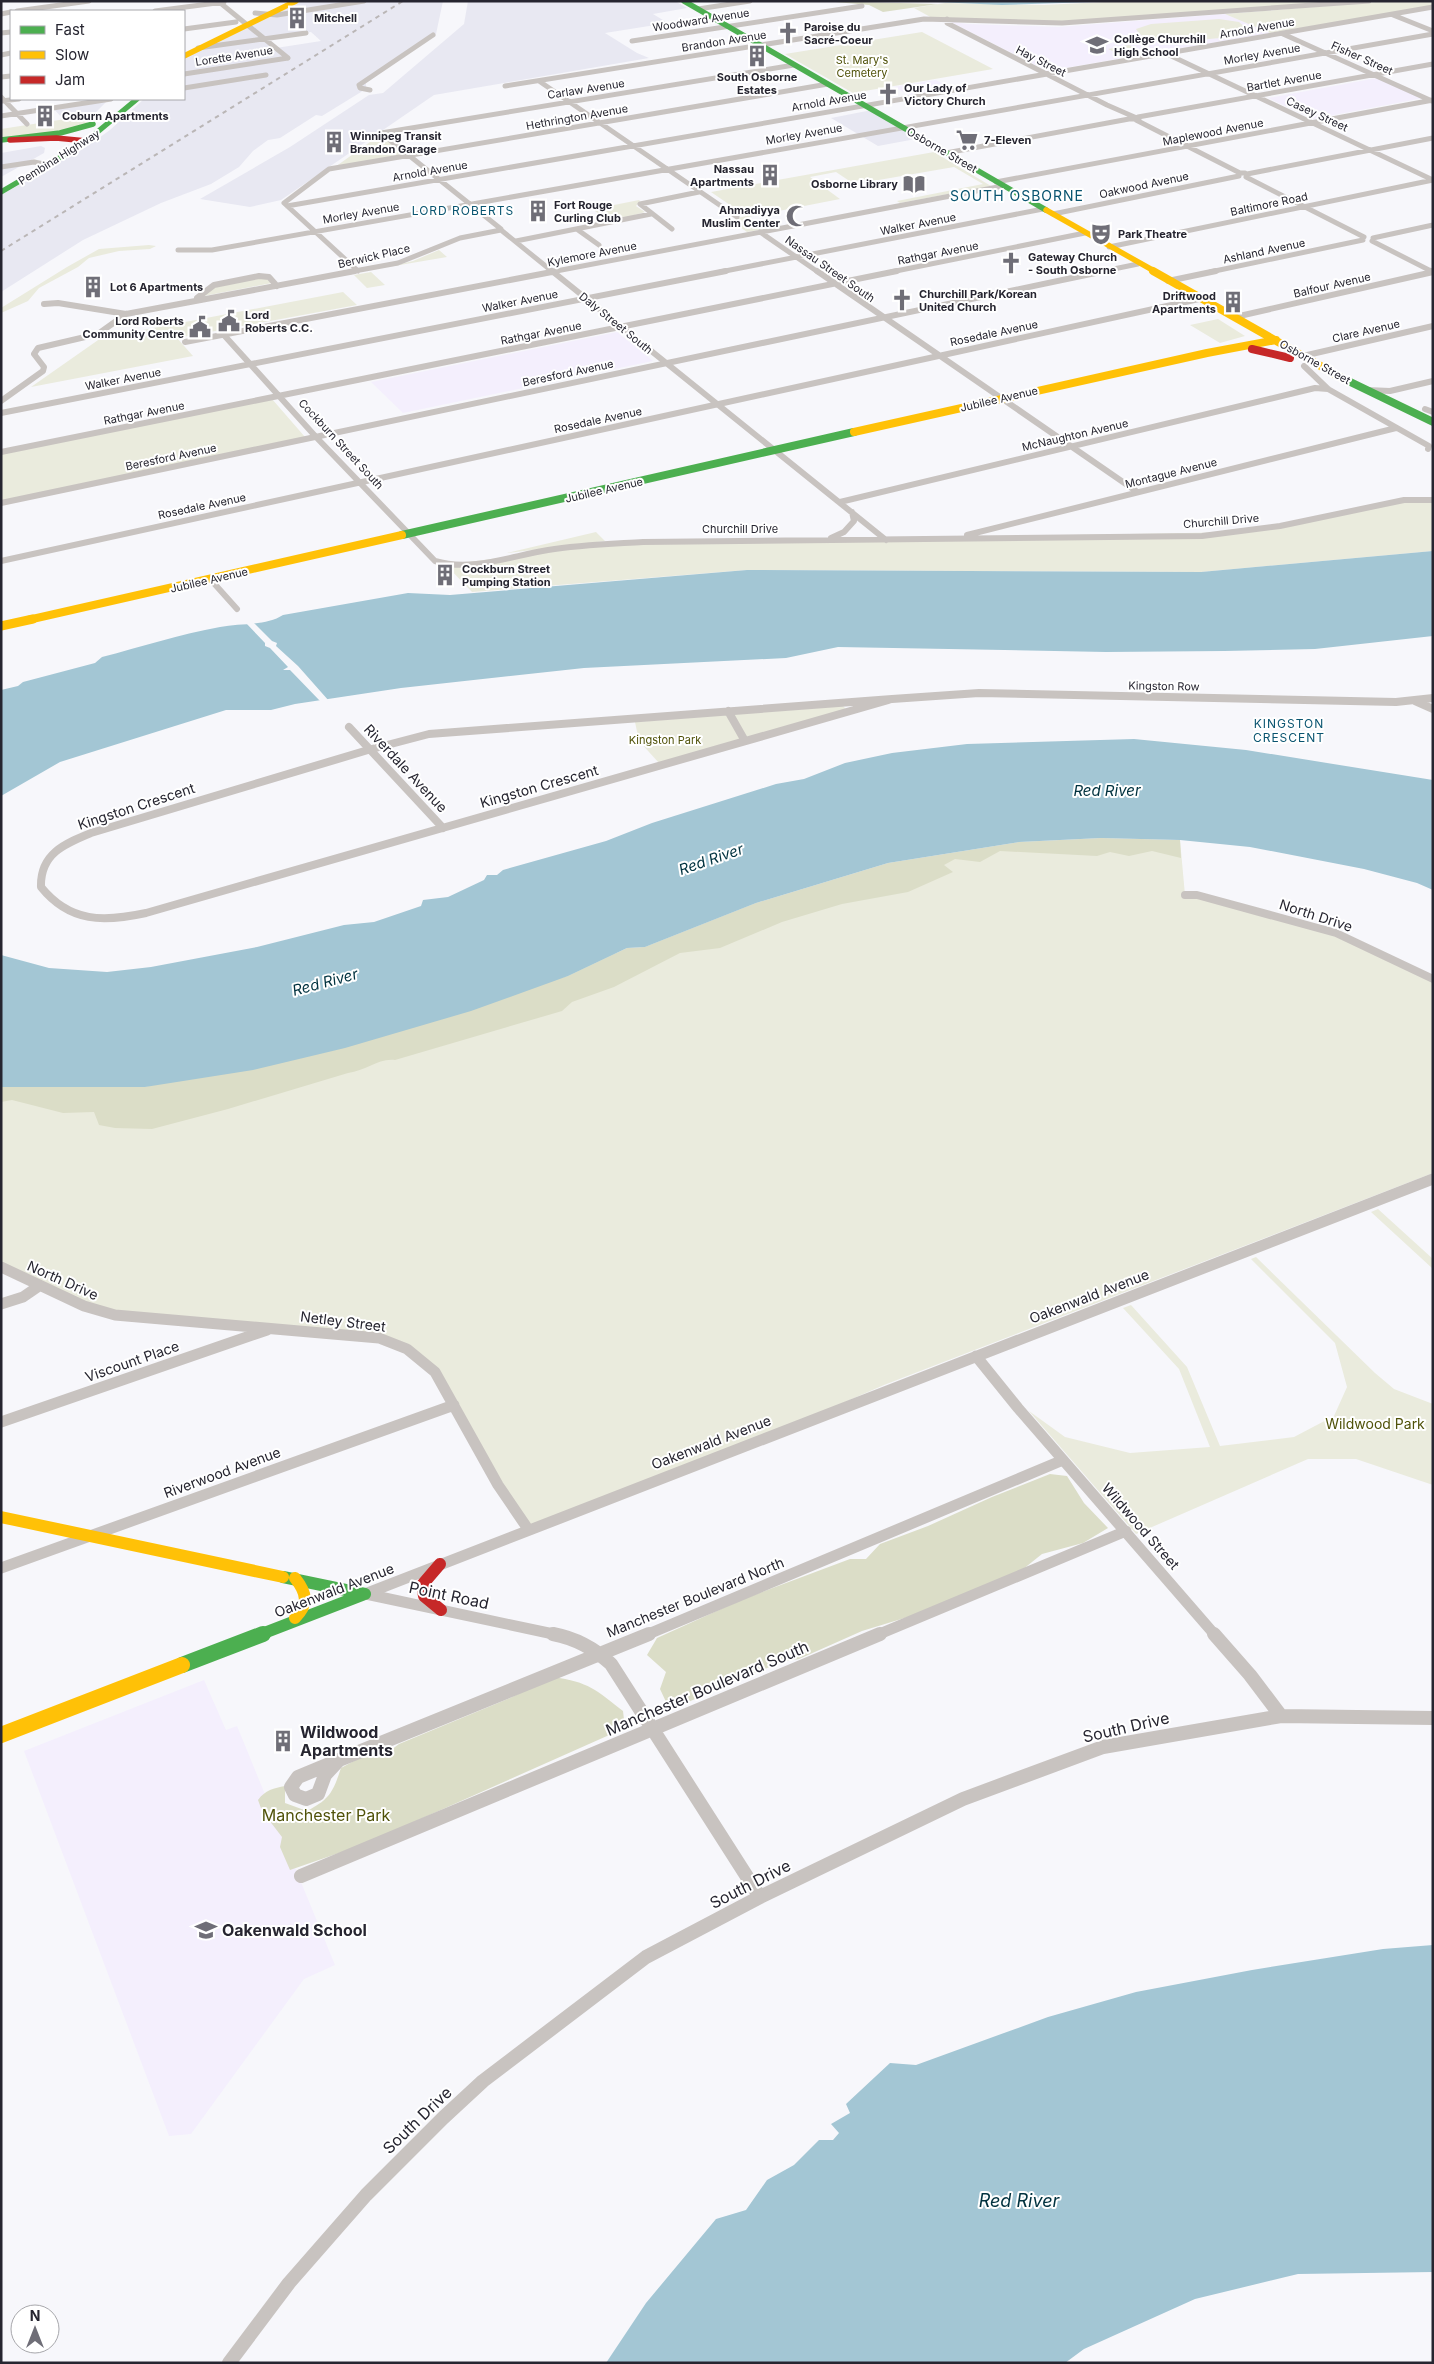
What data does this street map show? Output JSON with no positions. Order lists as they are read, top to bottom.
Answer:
{
  "streets": {
    "main road": [
      "Osborne Street",
      "Pembina Highway",
      "Jubilee Avenue",
      "Oakenwald Avenue",
      "Point Road"
    ],
    "street": [
      "Woodward Avenue",
      "Arnold Avenue",
      "Brandon Avenue",
      "Morley Avenue",
      "Lorette Avenue",
      "Fisher Street",
      "Hay Street",
      "Bartlet Avenue",
      "Carlaw Avenue",
      "Casey Street",
      "Hethrington Avenue",
      "Maplewood Avenue",
      "Oakwood Avenue",
      "Baltimore Road",
      "Walker Avenue",
      "Ashland Avenue",
      "Rathgar Avenue",
      "Kylemore Avenue",
      "Berwick Place",
      "Nassau Street South",
      "Balfour Avenue",
      "Daly Street South",
      "Clare Avenue",
      "Rosedale Avenue",
      "Beresford Avenue",
      "McNaughton Avenue",
      "Cockburn Street South",
      "Montague Avenue",
      "Churchill Drive",
      "Kingston Row",
      "Riverdale Avenue",
      "Kingston Crescent",
      "North Drive",
      "Netley Street",
      "Viscount Place",
      "Riverwood Avenue",
      "Wildwood Street",
      "Manchester Boulevard North",
      "Manchester Boulevard South",
      "South Drive"
    ]
  },
  "crossings": [
    ["Woodward Avenue", "Osborne Street"],
    ["Arnold Avenue", "Fisher Street"],
    ["Arnold Avenue", "Hay Street"],
    ["Arnold Avenue", "Casey Street"],
    ["Arnold Avenue", "Hethrington Avenue"],
    ["Arnold Avenue", "Osborne Street"],
    ["Arnold Avenue", "Daly Street South"],
    ["Brandon Avenue", "Hay Street"],
    ["Brandon Avenue", "Osborne Street"],
    ["Morley Avenue", "Fisher Street"],
    ["Morley Avenue", "Hay Street"],
    ["Morley Avenue", "Casey Street"],
    ["Morley Avenue", "Osborne Street"],
    ["Morley Avenue", "Daly Street South"],
    ["Fisher Street", "Bartlet Avenue"],
    ["Fisher Street", "Maplewood Avenue"],
    ["Bartlet Avenue", "Casey Street"],
    ["Carlaw Avenue", "Osborne Street"],
    ["Carlaw Avenue", "Daly Street South"],
    ["Casey Street", "Maplewood Avenue"],
    ["Casey Street", "Baltimore Road"],
    ["Hethrington Avenue", "Osborne Street"],
    ["Hethrington Avenue", "Daly Street South"],
    ["Maplewood Avenue", "Osborne Street"],
    ["Maplewood Avenue", "Kylemore Avenue"],
    ["Osborne Street", "Oakwood Avenue"],
    ["Osborne Street", "Baltimore Road"],
    ["Osborne Street", "Walker Avenue"],
    ["Osborne Street", "Ashland Avenue"],
    ["Osborne Street", "Rathgar Avenue"],
    ["Osborne Street", "Kylemore Avenue"],
    ["Osborne Street", "Balfour Avenue"],
    ["Osborne Street", "Clare Avenue"],
    ["Osborne Street", "Rosedale Avenue"],
    ["Osborne Street", "Beresford Avenue"],
    ["Osborne Street", "Jubilee Avenue"],
    ["Osborne Street", "McNaughton Avenue"],
    ["Osborne Street", "Montague Avenue"],
    ["Oakwood Avenue", "Walker Avenue"],
    ["Walker Avenue", "Nassau Street South"],
    ["Walker Avenue", "Daly Street South"],
    ["Walker Avenue", "Cockburn Street South"],
    ["Rathgar Avenue", "Nassau Street South"],
    ["Rathgar Avenue", "Daly Street South"],
    ["Rathgar Avenue", "Cockburn Street South"],
    ["Kylemore Avenue", "Nassau Street South"],
    ["Kylemore Avenue", "Daly Street South"],
    ["Kylemore Avenue", "Cockburn Street South"],
    ["Berwick Place", "Daly Street South"],
    ["Nassau Street South", "Rosedale Avenue"],
    ["Nassau Street South", "Beresford Avenue"],
    ["Nassau Street South", "Jubilee Avenue"],
    ["Nassau Street South", "McNaughton Avenue"],
    ["Nassau Street South", "Montague Avenue"],
    ["Daly Street South", "Rosedale Avenue"],
    ["Daly Street South", "Beresford Avenue"],
    ["Daly Street South", "Jubilee Avenue"],
    ["Daly Street South", "McNaughton Avenue"],
    ["Daly Street South", "Churchill Drive"],
    ["Rosedale Avenue", "Cockburn Street South"],
    ["Beresford Avenue", "Cockburn Street South"],
    ["Jubilee Avenue", "Cockburn Street South"],
    ["Cockburn Street South", "Churchill Drive"],
    ["Montague Avenue", "Churchill Drive"],
    ["Kingston Row", "Kingston Crescent"],
    ["Riverdale Avenue", "Kingston Crescent"],
    ["North Drive", "Netley Street"],
    ["Oakenwald Avenue", "Netley Street"],
    ["Oakenwald Avenue", "Wildwood Street"],
    ["Oakenwald Avenue", "Point Road"],
    ["Netley Street", "Viscount Place"],
    ["Netley Street", "Riverwood Avenue"],
    ["Riverwood Avenue", "Point Road"],
    ["Wildwood Street", "Manchester Boulevard North"],
    ["Wildwood Street", "Manchester Boulevard South"],
    ["Wildwood Street", "South Drive"],
    ["Point Road", "Manchester Boulevard North"],
    ["Point Road", "Manchester Boulevard South"],
    ["Point Road", "South Drive"]
  ],
  "districts": ["SOUTH OSBORNE", "LORD ROBERTS", "KINGSTON CRESCENT"],
  "water": ["Red River"],
  "parks": [
    "St. Mary's Cemetery",
    "Kingston Park",
    "Wildwood Park",
    "Manchester Park"
  ],
  "places": {
    "building": [
      "Mitchell",
      "South Osborne Estates",
      "Coburn Apartments",
      "Winnipeg Transit Brandon Garage",
      "Nassau Apartments",
      "Fort Rouge Curling Club",
      "Lot 6 Apartments",
      "Driftwood Apartments",
      "Cockburn Street Pumping Station",
      "Wildwood Apartments"
    ],
    "church": [
      "Paroise du Sacré-Coeur",
      "Our Lady of Victory Church",
      "Gateway Church - South Osborne",
      "Churchill Park/Korean United Church"
    ],
    "school or university": ["Collège Churchill High School", "Oakenwald School"],
    "supermarket": ["7-Eleven"],
    "library": ["Osborne Library"],
    "mosque": ["Ahmadiyya Muslim Center"],
    "theatre": ["Park Theatre"],
    "public building": ["Lord Roberts C.C.", "Lord Roberts Community Centre"]
  },
  "legend": ["Fast", "Slow", "Jam"],
  "north": "top"
}
